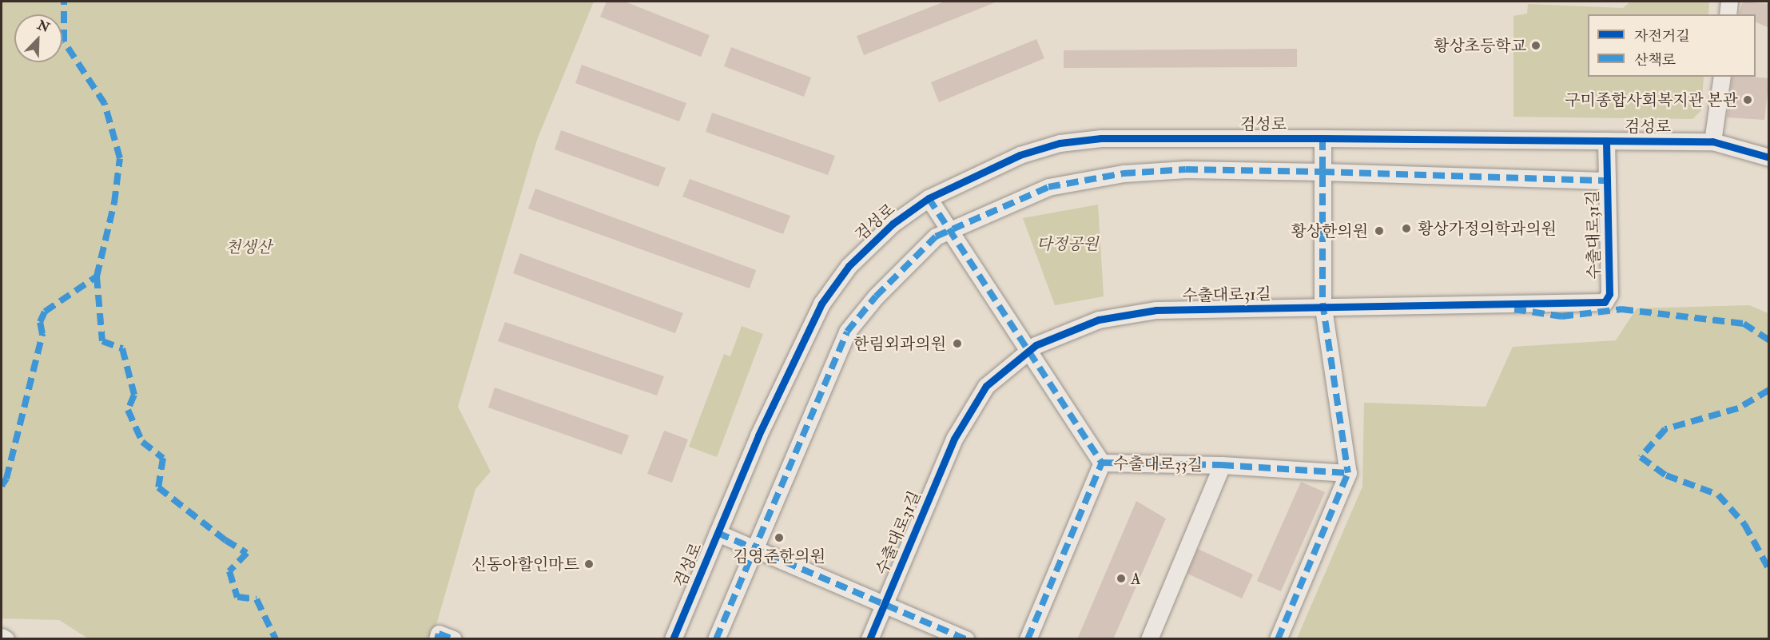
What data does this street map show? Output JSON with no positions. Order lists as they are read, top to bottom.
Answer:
{
  "streets": {
    "street": ["검성로", "수출대로31길", "수출대로33길"]
  },
  "crossings": [
    ["검성로", "수출대로31길"]
  ],
  "parks": ["다정공원", "천생산"],
  "places": [
    "황상초등학교",
    "구미종합사회복지관 본관",
    "황상가정의학과의원",
    "황상한의원",
    "한림외과의원",
    "김영준한의원",
    "신동아할인마트",
    "A"
  ],
  "legend": ["자전거길", "산책로"],
  "north": "top right"
}
